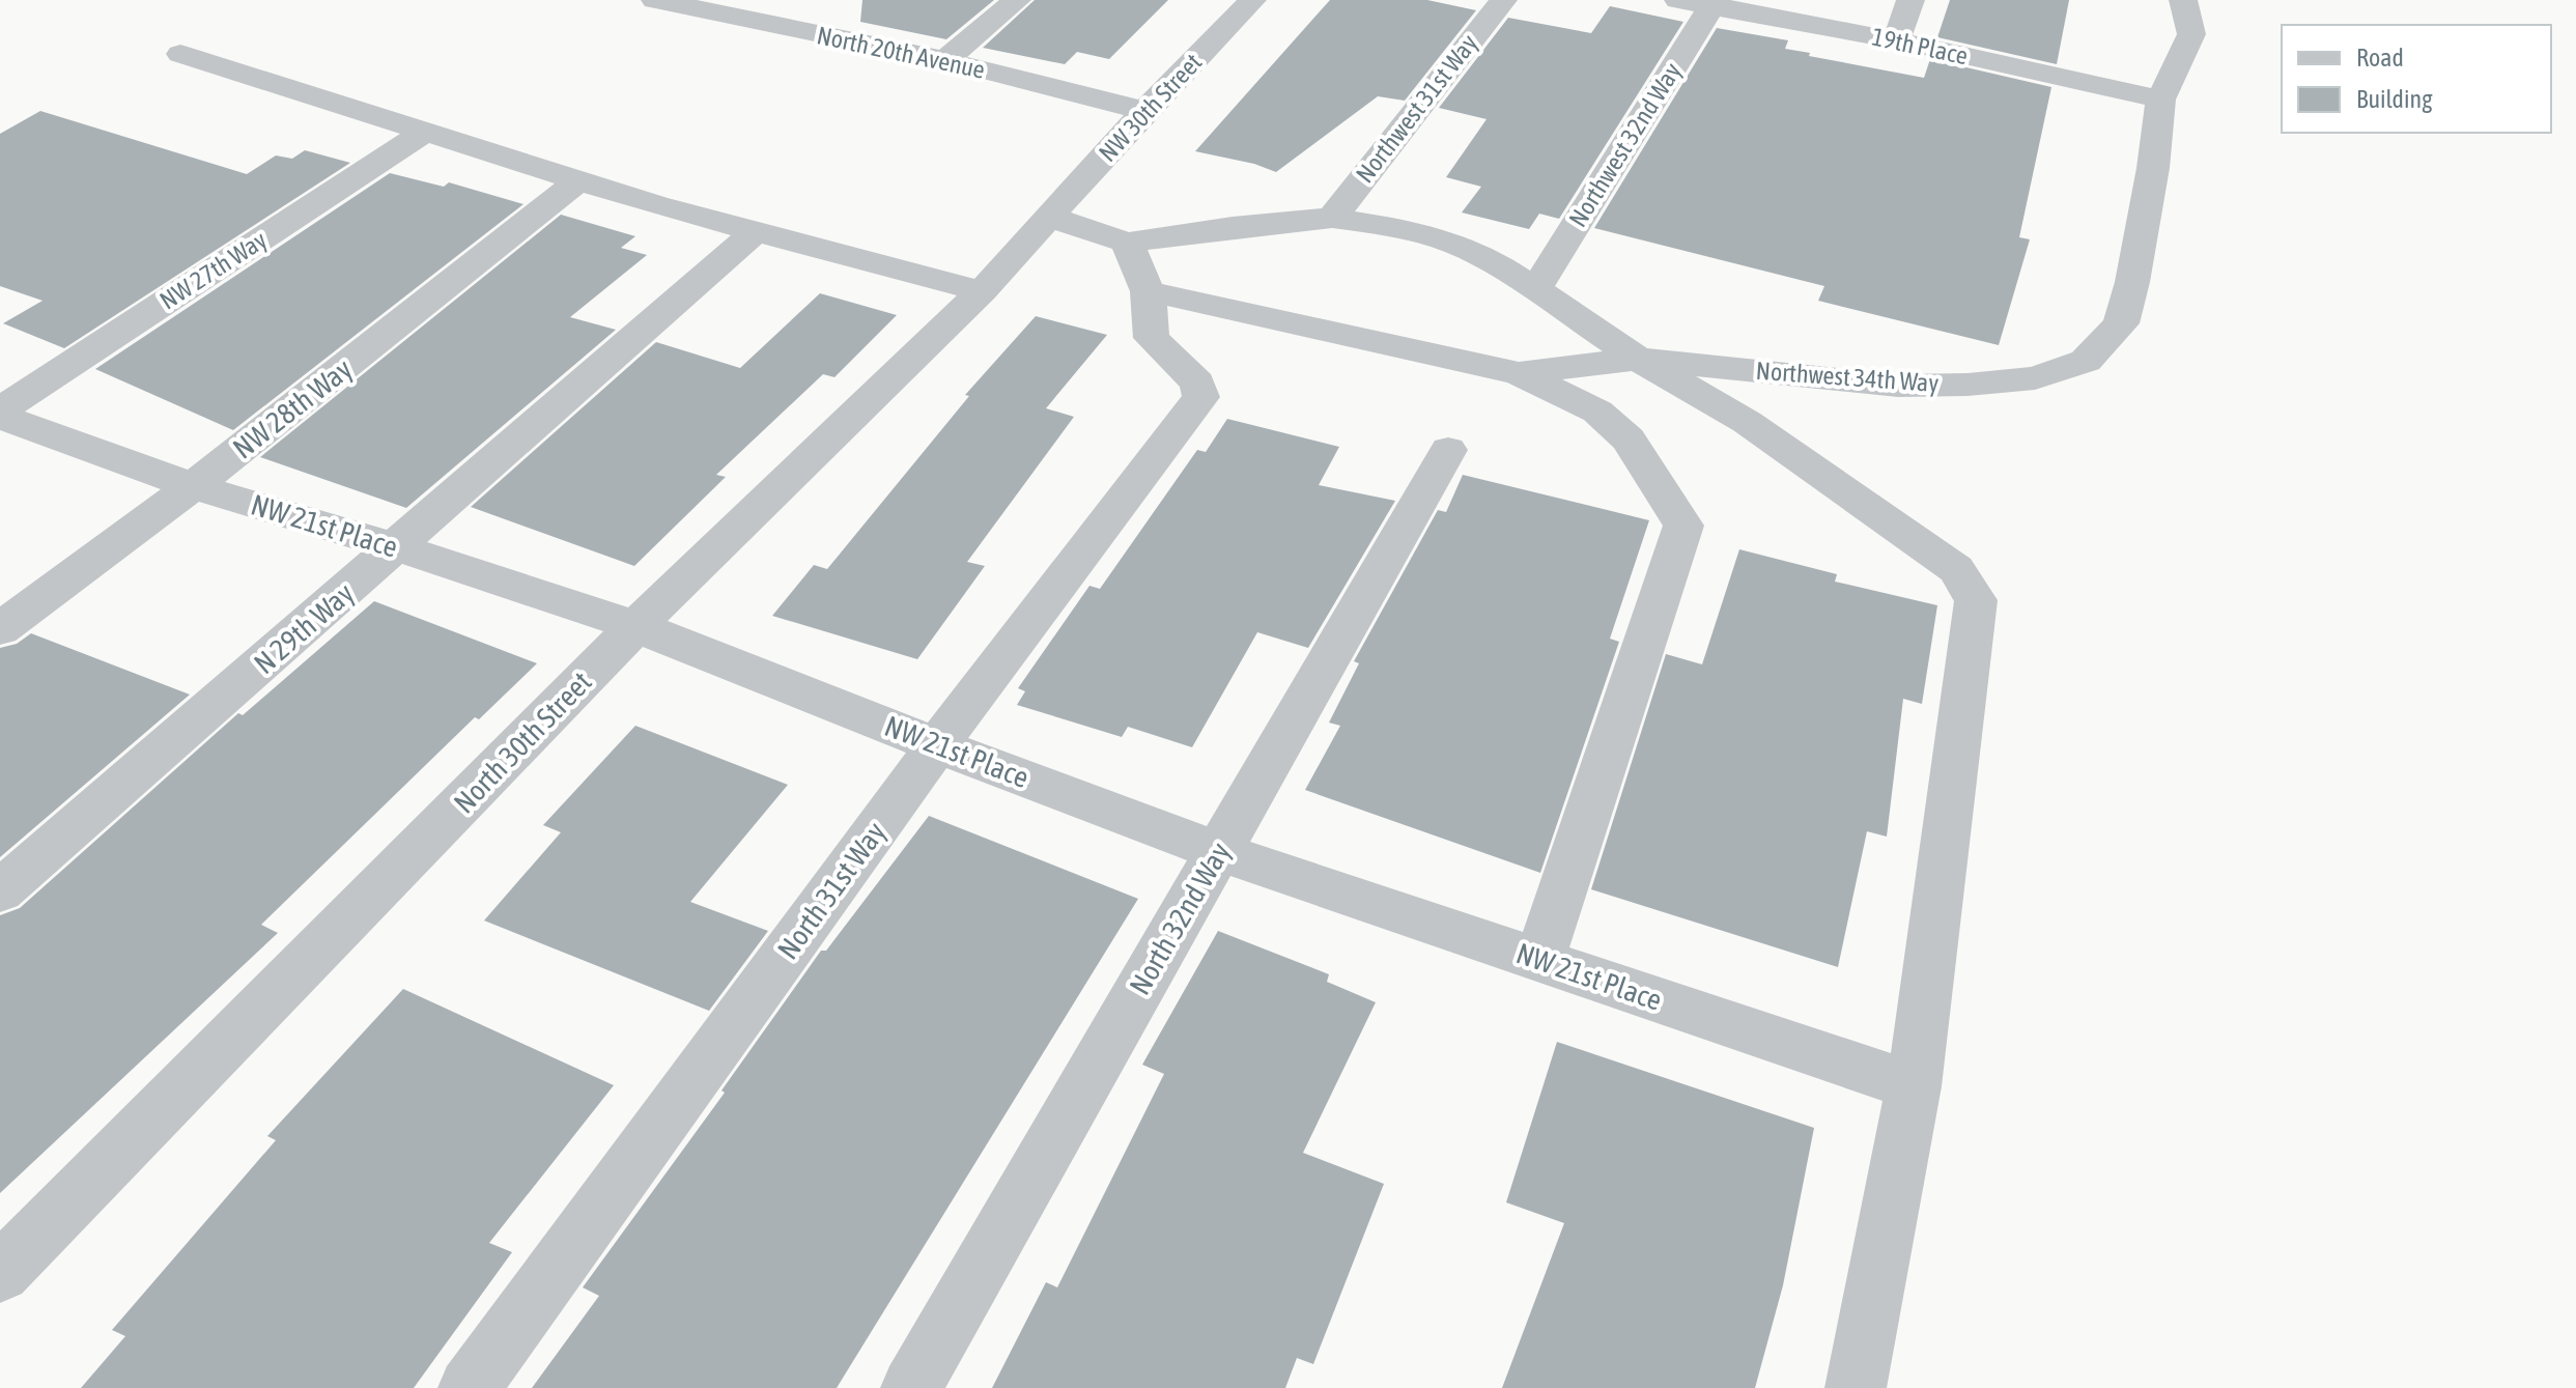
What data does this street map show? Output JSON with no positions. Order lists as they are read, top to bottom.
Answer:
{
  "streets": {
    "street": [
      "19th Place",
      "North 20th Avenue",
      "NW 30th Street",
      "Northwest 31st Way",
      "Northwest 32nd Way",
      "NW 27th Way",
      "Northwest 34th Way",
      "NW 28th Way",
      "NW 21st Place",
      "N 29th Way",
      "North 30th Street",
      "North 31st Way",
      "North 32nd Way"
    ]
  },
  "crossings": [
    ["19th Place", "Northwest 32nd Way"],
    ["19th Place", "Northwest 34th Way"],
    ["North 20th Avenue", "NW 30th Street"],
    ["NW 30th Street", "North 30th Street"],
    ["NW 27th Way", "NW 21st Place"],
    ["NW 28th Way", "NW 21st Place"],
    ["NW 21st Place", "N 29th Way"],
    ["NW 21st Place", "North 30th Street"],
    ["NW 21st Place", "North 31st Way"],
    ["NW 21st Place", "North 32nd Way"]
  ],
  "legend": ["Road", "Building"]
}
